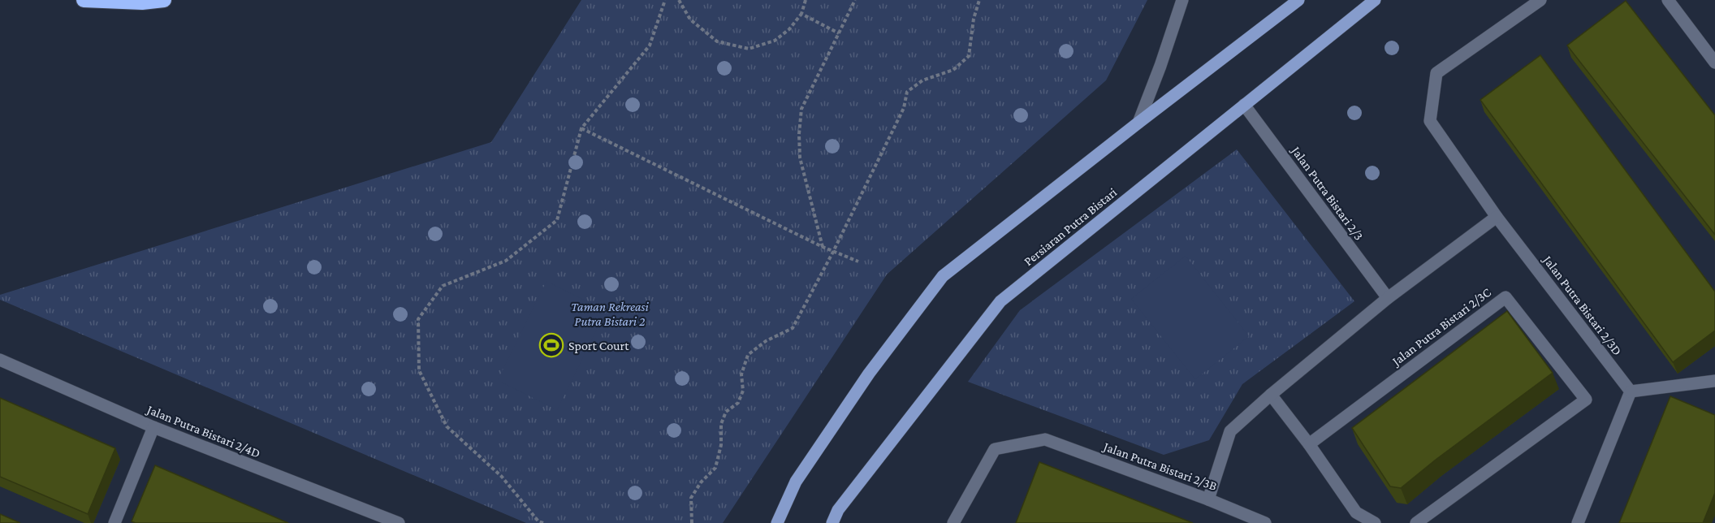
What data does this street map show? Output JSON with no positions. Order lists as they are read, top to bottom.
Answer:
{
  "streets": {
    "main road": ["Persiaran Putra Bistari"],
    "street": [
      "Jalan Putra Bistari 2/3",
      "Jalan Putra Bistari 2/3D",
      "Jalan Putra Bistari 2/3C",
      "Jalan Putra Bistari 2/4D",
      "Jalan Putra Bistari 2/3B"
    ]
  },
  "crossings": [
    ["Jalan Putra Bistari 2/3", "Persiaran Putra Bistari"]
  ],
  "parks": ["Taman Rekreasi Putra Bistari 2"],
  "places": {
    "sports": ["Sport Court"]
  }
}
